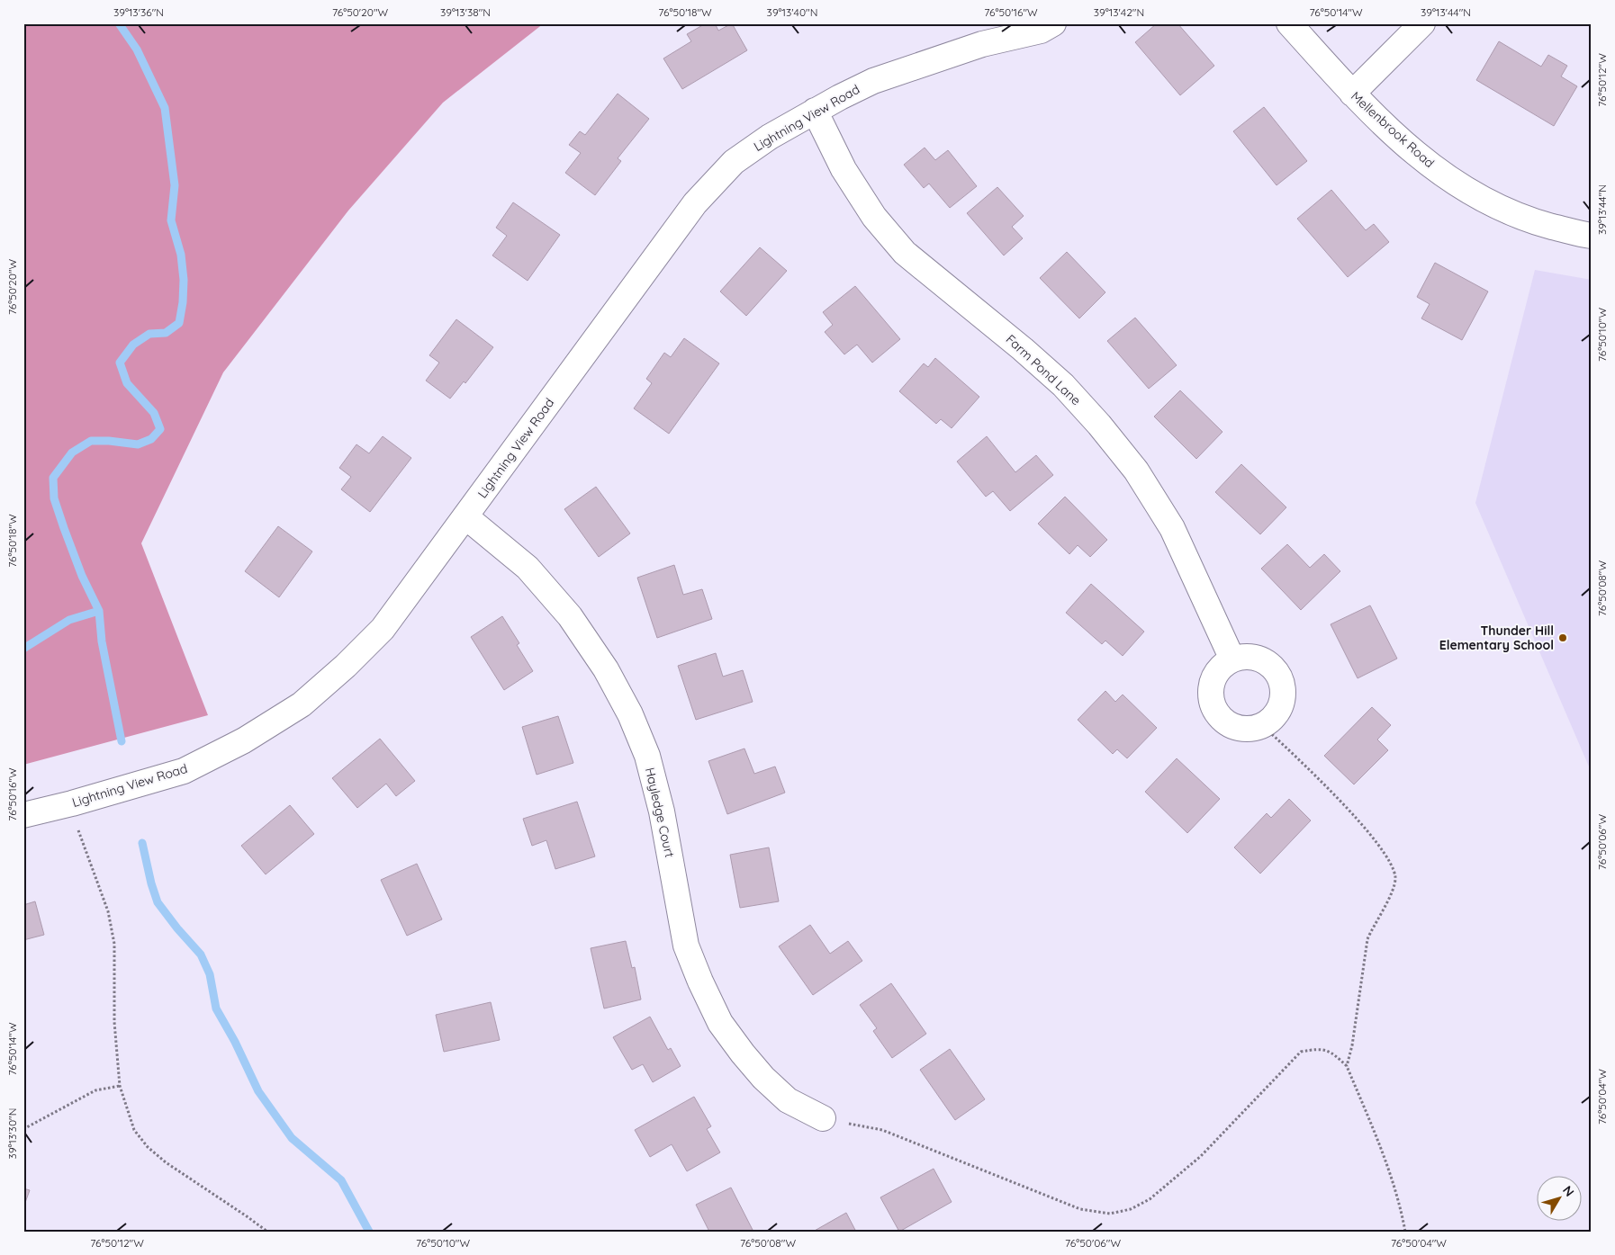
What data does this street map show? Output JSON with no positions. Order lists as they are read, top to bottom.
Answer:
{
  "streets": {
    "street": [
      "Lightning View Road",
      "Mellenbrook Road",
      "Farm Pond Lane",
      "Hayledge Court"
    ]
  },
  "crossings": [
    ["Lightning View Road", "Farm Pond Lane"],
    ["Lightning View Road", "Hayledge Court"]
  ],
  "places": ["Thunder Hill Elementary School"],
  "north": "top right",
  "coordinates": [
    "39°13'36\"N",
    "76°50'20\"W",
    "39°13'38\"N",
    "76°50'18\"W",
    "39°13'40\"N",
    "76°50'16\"W",
    "39°13'42\"N",
    "76°50'14\"W",
    "39°13'44\"N",
    "76°50'12\"W",
    "76°50'10\"W",
    "76°50'08\"W",
    "76°50'06\"W",
    "76°50'04\"W",
    "39°13'30\"N"
  ]
}
